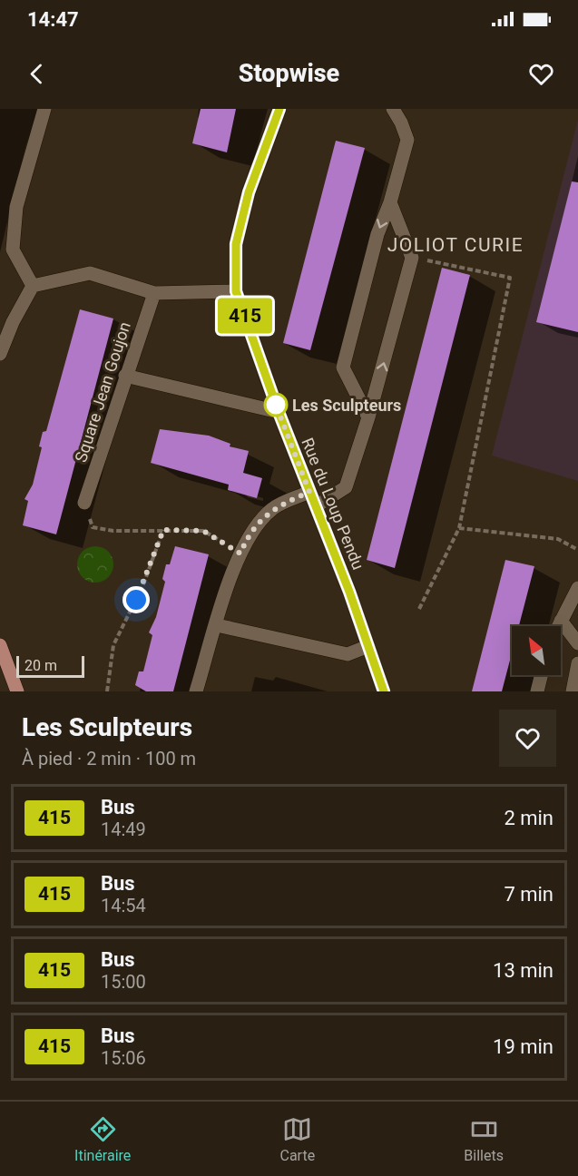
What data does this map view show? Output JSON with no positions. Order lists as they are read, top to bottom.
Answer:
{
  "streets": {
    "street": ["Square Jean Goujon", "Rue du Loup Pendu"]
  },
  "districts": ["JOLIOT CURIE"],
  "places": ["Les Sculpteurs"],
  "lines": ["bus line 415"],
  "scale_bar": "20 m",
  "north": "top left",
  "page": {
    "status": "14:47",
    "header": "Stopwise",
    "on_map": "415",
    "scale": "20 m",
    "heading": ["Les Sculpteurs", "À pied · 2 min · 100 m"],
    "list": [
      {
        "mark": "415",
        "name": "Bus",
        "note": "14:49",
        "value": "2 min"
      },
      {
        "mark": "415",
        "name": "Bus",
        "note": "14:54",
        "value": "7 min"
      },
      {
        "mark": "415",
        "name": "Bus",
        "note": "15:00",
        "value": "13 min"
      },
      {
        "mark": "415",
        "name": "Bus",
        "note": "15:06",
        "value": "19 min"
      }
    ],
    "tabs": ["Itinéraire", "Carte", "Billets"]
  }
}
